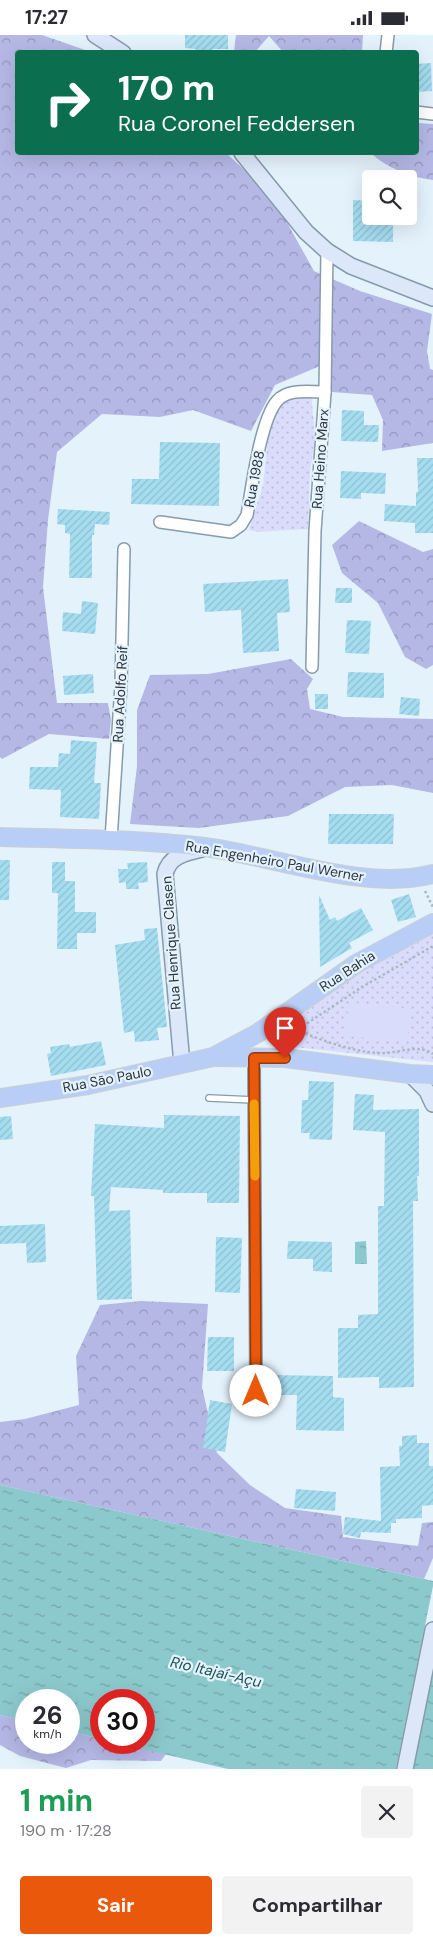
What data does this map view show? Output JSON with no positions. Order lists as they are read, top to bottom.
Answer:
{
  "streets": {
    "main road": ["Rua Engenheiro Paul Werner", "Rua Bahia", "Rua São Paulo"],
    "street": [
      "Rua Heino Marx",
      "Rua 1988",
      "Rua Adolfo Reif",
      "Rua Henrique Clasen"
    ]
  },
  "crossings": [
    ["Rua Heino Marx", "Rua 1988"],
    ["Rua Adolfo Reif", "Rua Engenheiro Paul Werner"],
    ["Rua Engenheiro Paul Werner", "Rua Henrique Clasen"],
    ["Rua Henrique Clasen", "Rua São Paulo"],
    ["Rua Bahia", "Rua São Paulo"]
  ],
  "water": ["Rio Itajaí-Açu"],
  "page": {
    "status": "17:27",
    "turn": ["170 m", "Rua Coronel Feddersen"],
    "speed": "26 km/h",
    "limit": "30",
    "heading": ["1 min", "190 m · 17:28"],
    "buttons": ["Sair", "Compartilhar"]
  }
}
